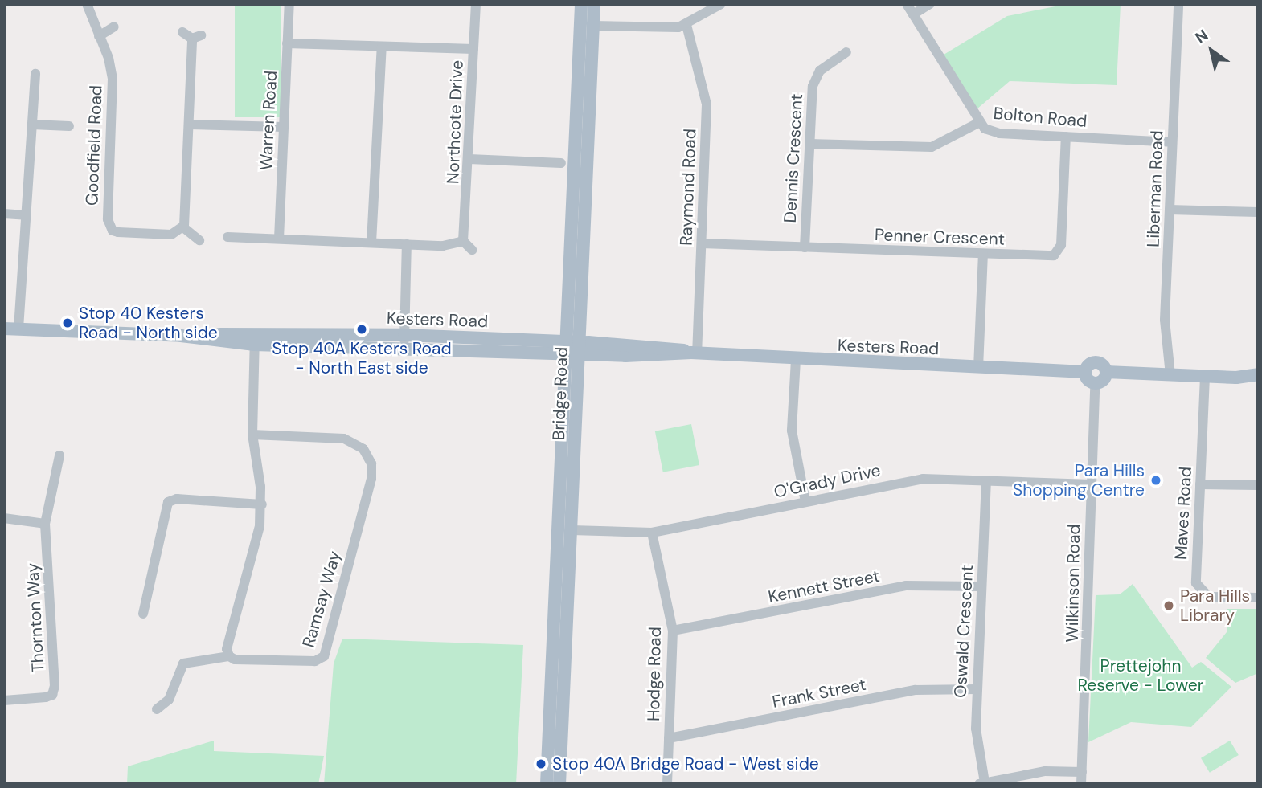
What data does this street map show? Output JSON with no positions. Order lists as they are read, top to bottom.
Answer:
{
  "streets": {
    "main road": ["Kesters Road", "Bridge Road"],
    "street": [
      "Bolton Road",
      "Warren Road",
      "Northcote Drive",
      "Goodfield Road",
      "Dennis Crescent",
      "Raymond Road",
      "Liberman Road",
      "Penner Crescent",
      "O'Grady Drive",
      "Maves Road",
      "Wilkinson Road",
      "Kennett Street",
      "Ramsay Way",
      "Thornton Way",
      "Oswald Crescent",
      "Hodge Road",
      "Frank Street"
    ]
  },
  "crossings": [
    ["Bolton Road", "Liberman Road"],
    ["Bolton Road", "Penner Crescent"],
    ["Dennis Crescent", "Penner Crescent"],
    ["Raymond Road", "Penner Crescent"],
    ["Raymond Road", "Kesters Road"],
    ["Kesters Road", "Bridge Road"],
    ["Kesters Road", "Wilkinson Road"],
    ["Bridge Road", "O'Grady Drive"],
    ["O'Grady Drive", "Wilkinson Road"],
    ["O'Grady Drive", "Oswald Crescent"],
    ["O'Grady Drive", "Hodge Road"],
    ["Kennett Street", "Oswald Crescent"],
    ["Kennett Street", "Hodge Road"],
    ["Oswald Crescent", "Frank Street"],
    ["Hodge Road", "Frank Street"]
  ],
  "parks": ["Prettejohn Reserve - Lower"],
  "places": [
    "Stop 40 Kesters Road - North side",
    "Stop 40A Kesters Road - North East side",
    "Para Hills Shopping Centre",
    "Para Hills Library",
    "Stop 40A Bridge Road - West side"
  ],
  "north": "top left"
}
